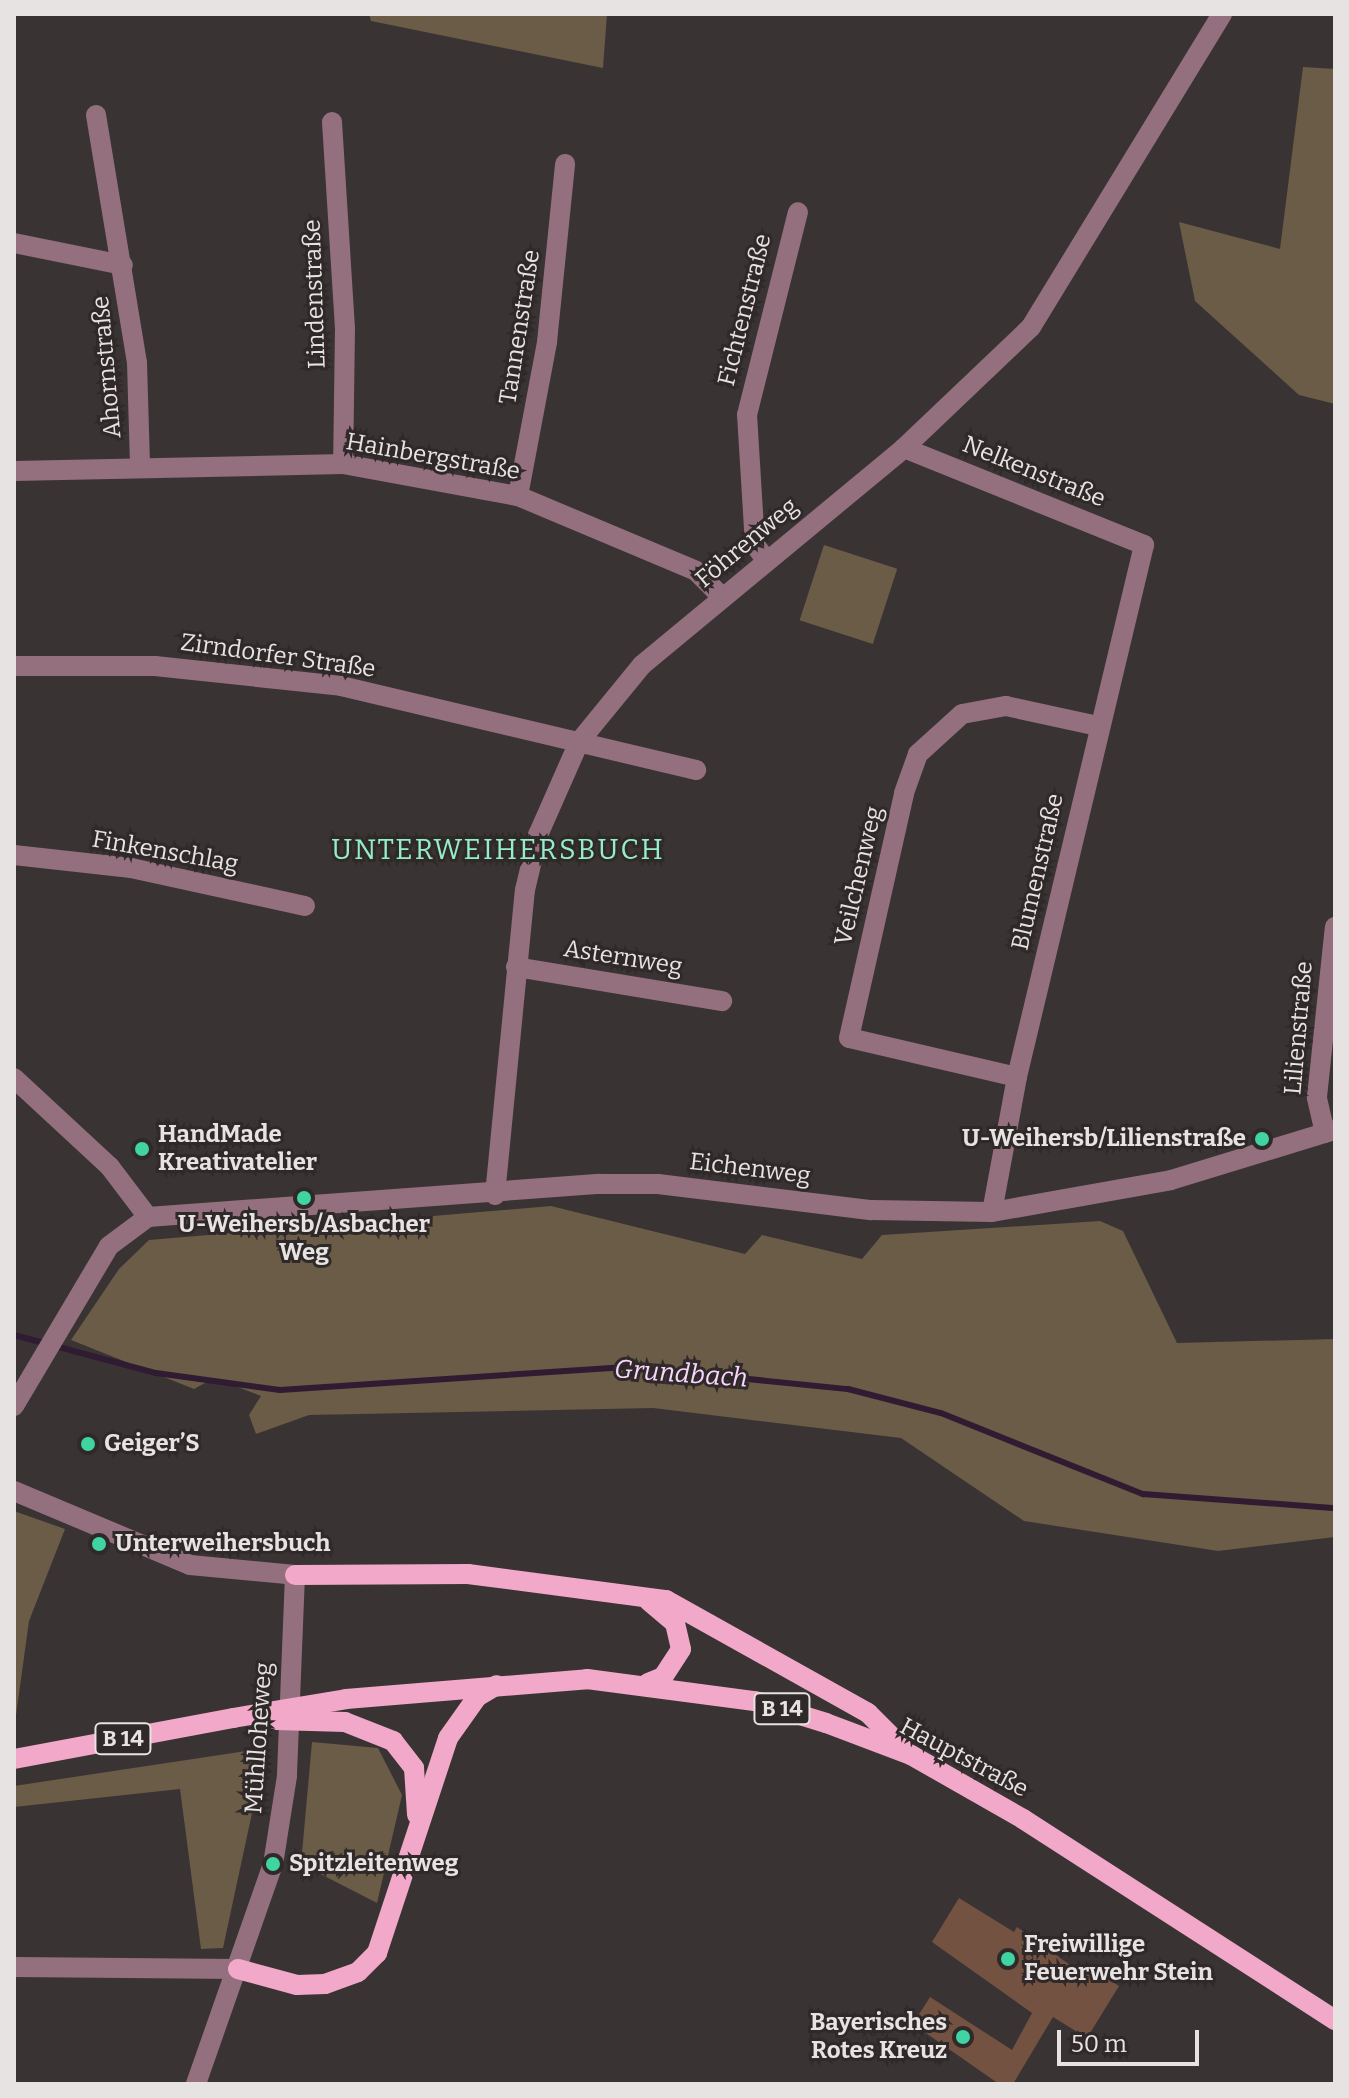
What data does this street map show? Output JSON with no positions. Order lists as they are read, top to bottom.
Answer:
{
  "streets": {
    "main road": ["B 14", "Hauptstraße"],
    "street": [
      "Lindenstraße",
      "Fichtenstraße",
      "Tannenstraße",
      "Ahornstraße",
      "Hainbergstraße",
      "Nelkenstraße",
      "Föhrenweg",
      "Zirndorfer Straße",
      "Finkenschlag",
      "Blumenstraße",
      "Veilchenweg",
      "Asternweg",
      "Lilienstraße",
      "Eichenweg",
      "Mühlloheweg"
    ]
  },
  "crossings": [
    ["Lindenstraße", "Hainbergstraße"],
    ["Fichtenstraße", "Föhrenweg"],
    ["Tannenstraße", "Hainbergstraße"],
    ["Ahornstraße", "Hainbergstraße"],
    ["Hainbergstraße", "Föhrenweg"],
    ["Nelkenstraße", "Föhrenweg"],
    ["Nelkenstraße", "Blumenstraße"],
    ["Föhrenweg", "Zirndorfer Straße"],
    ["Föhrenweg", "Asternweg"],
    ["Föhrenweg", "Eichenweg"],
    ["Blumenstraße", "Veilchenweg"],
    ["Blumenstraße", "Eichenweg"],
    ["Lilienstraße", "Eichenweg"],
    ["B 14", "Hauptstraße"]
  ],
  "districts": ["UNTERWEIHERSBUCH"],
  "water": ["Grundbach"],
  "places": [
    "U-Weihersb/Lilienstraße",
    "HandMade Kreativatelier",
    "U-Weihersb/Asbacher Weg",
    "Geiger’S",
    "Unterweihersbuch",
    "Spitzleitenweg",
    "Freiwillige Feuerwehr Stein",
    "Bayerisches Rotes Kreuz"
  ],
  "scale_bar": "50 m"
}
